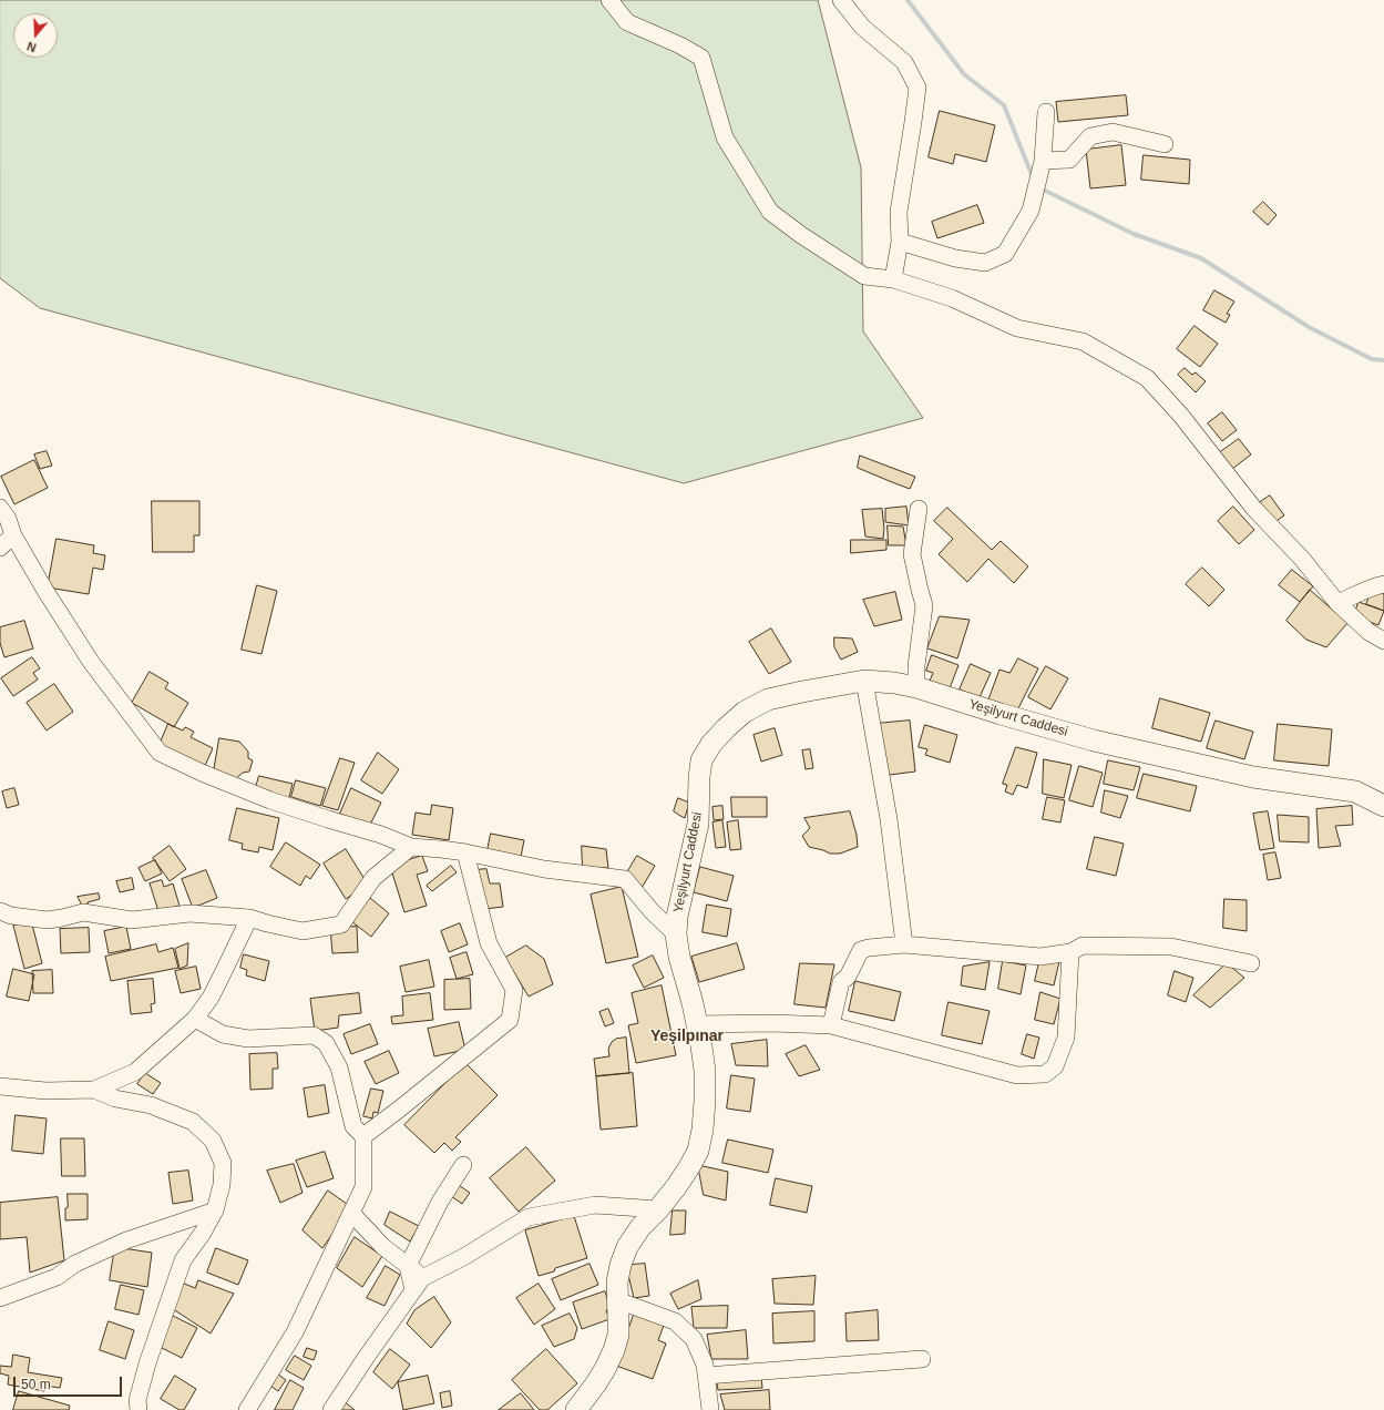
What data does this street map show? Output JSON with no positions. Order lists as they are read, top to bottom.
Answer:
{
  "streets": {
    "main road": ["Yeşilyurt Caddesi"]
  },
  "districts": ["Yeşilpınar"],
  "scale_bar": "50 m",
  "north": "bottom"
}
